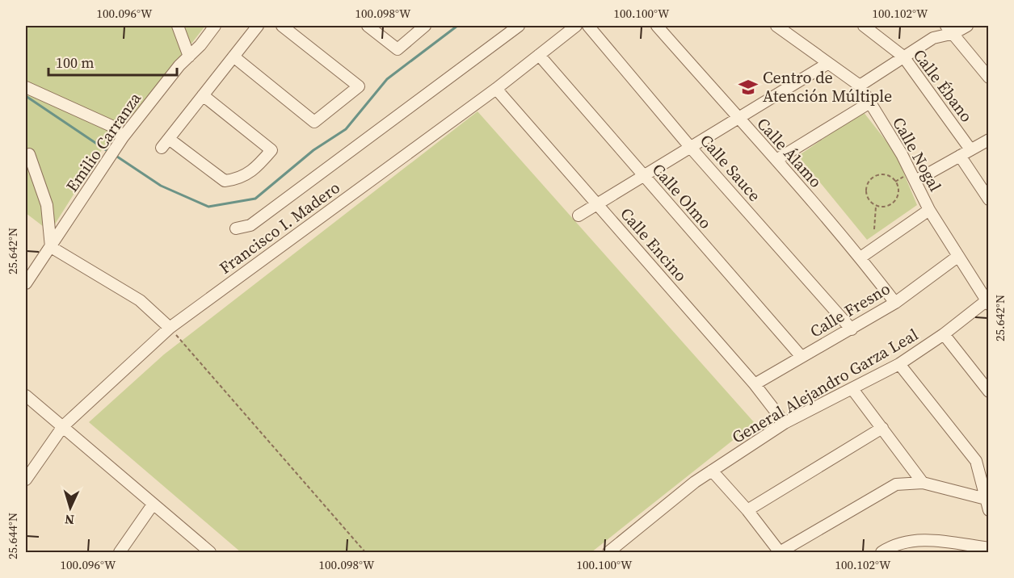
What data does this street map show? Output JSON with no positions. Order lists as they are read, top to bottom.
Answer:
{
  "streets": {
    "street": [
      "Calle Ébano",
      "Emilio Carranza",
      "Calle Álamo",
      "Calle Nogal",
      "Calle Sauce",
      "Calle Olmo",
      "Francisco I. Madero",
      "Calle Encino",
      "Calle Fresno",
      "General Alejandro Garza Leal"
    ]
  },
  "crossings": [
    ["Calle Álamo", "Calle Fresno"],
    ["Calle Nogal", "Calle Fresno"],
    ["Calle Nogal", "General Alejandro Garza Leal"],
    ["Calle Sauce", "Calle Fresno"],
    ["Calle Olmo", "Francisco I. Madero"],
    ["Calle Olmo", "Calle Fresno"],
    ["Francisco I. Madero", "Calle Encino"],
    ["Calle Encino", "Calle Fresno"],
    ["Calle Encino", "General Alejandro Garza Leal"]
  ],
  "places": {
    "school or university": ["Centro de Atención Múltiple"]
  },
  "scale_bar": "100 m",
  "north": "bottom",
  "coordinates": [
    "100.096°W",
    "100.098°W",
    "100.100°W",
    "100.102°W",
    "25.642°N",
    "25.644°N"
  ]
}
